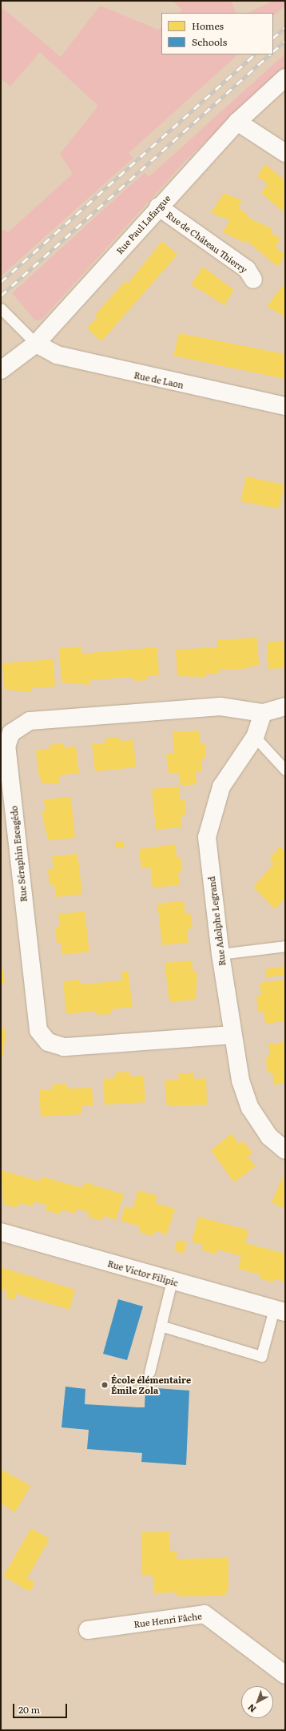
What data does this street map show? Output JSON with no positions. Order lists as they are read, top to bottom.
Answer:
{
  "streets": {
    "street": [
      "Rue Paul Lafargue",
      "Rue de Château Thierry",
      "Rue de Laon",
      "Rue Séraphin Escagédo",
      "Rue Adolphe Legrand",
      "Rue Victor Filipic",
      "Rue Henri Fâche"
    ]
  },
  "crossings": [
    ["Rue Paul Lafargue", "Rue de Château Thierry"],
    ["Rue Paul Lafargue", "Rue de Laon"],
    ["Rue Séraphin Escagédo", "Rue Adolphe Legrand"]
  ],
  "places": ["École élémentaire Émile Zola"],
  "legend": ["Homes", "Schools"],
  "scale_bar": "20 m",
  "north": "bottom left"
}
